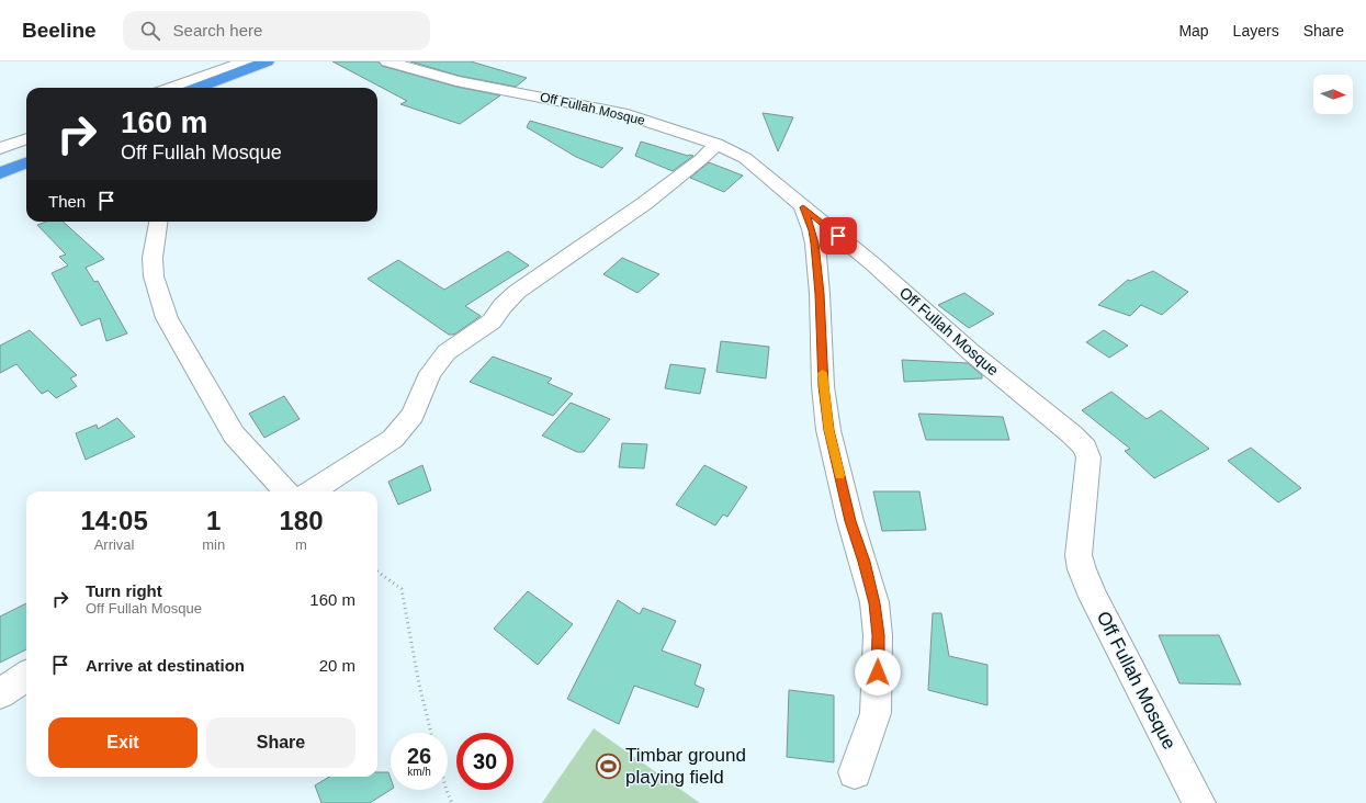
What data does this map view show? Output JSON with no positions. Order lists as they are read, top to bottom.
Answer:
{
  "streets": {
    "street": ["Off Fullah Mosque"]
  },
  "places": {
    "sports": ["Timbar ground playing field"]
  },
  "north": "right",
  "page": {
    "header": "Beeline",
    "search": "Search here",
    "nav": ["Map", "Layers", "Share"],
    "turn": ["160 m", "Off Fullah Mosque"],
    "then": "Then",
    "eta": [
      "14:05",
      "Arrival",
      "1",
      "min",
      "180",
      "m"
    ],
    "list": [
      {
        "name": "Turn right",
        "note": "Off Fullah Mosque",
        "value": "160 m"
      },
      {
        "name": "Arrive at destination",
        "value": "20 m"
      }
    ],
    "buttons": ["Exit", "Share"],
    "speed": "26 km/h",
    "limit": "30"
  }
}
